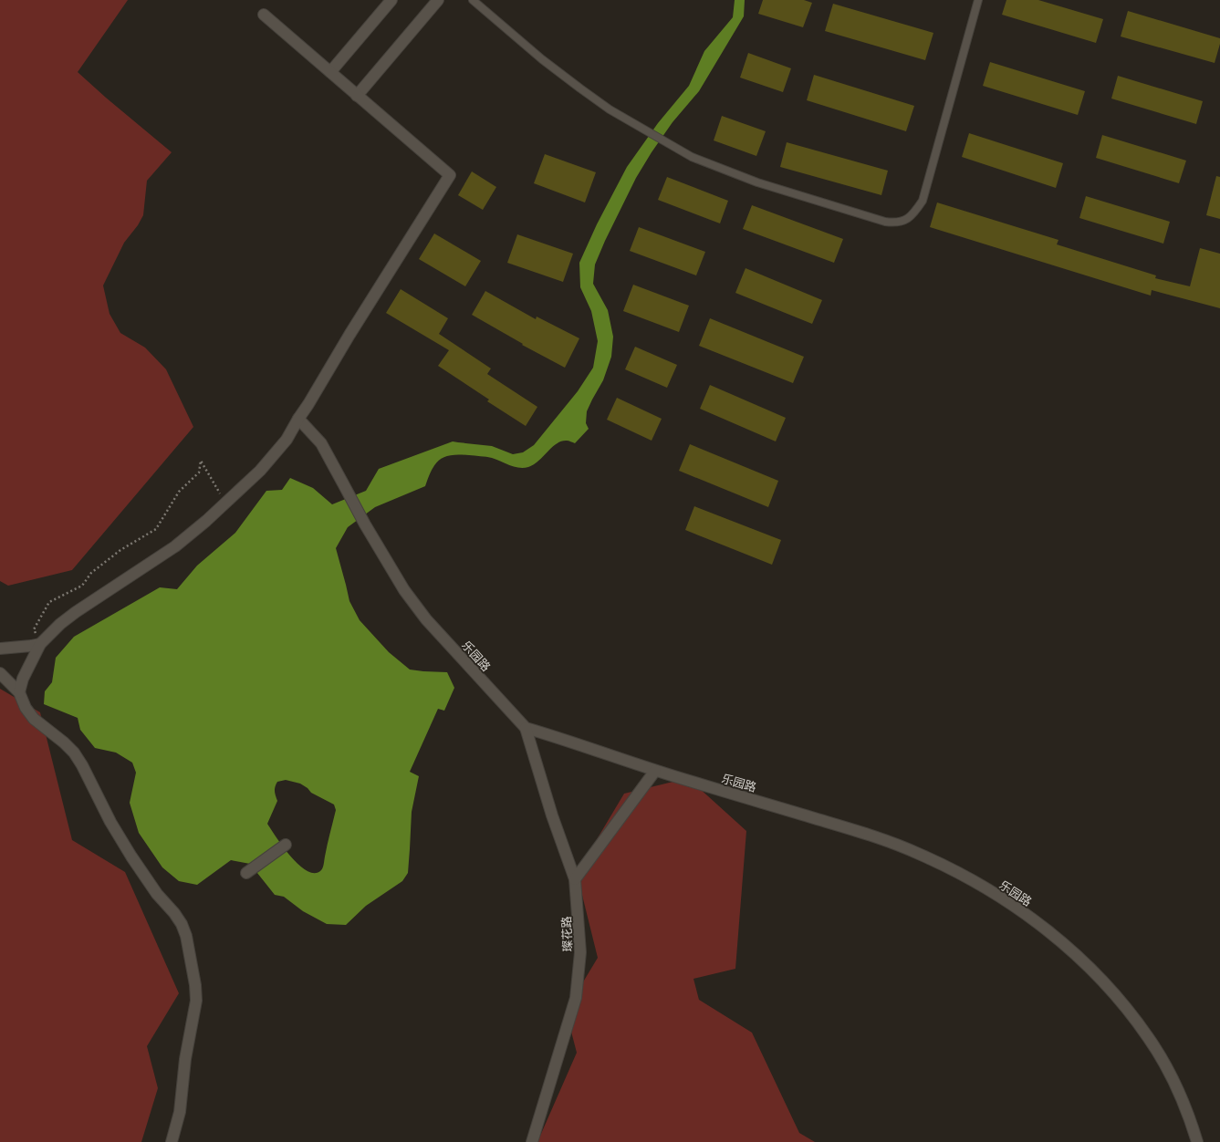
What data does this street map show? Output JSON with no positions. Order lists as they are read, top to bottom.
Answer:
{
  "streets": {
    "street": ["乐园路", "璨花路"]
  },
  "crossings": [
    ["乐园路", "璨花路"]
  ]
}
